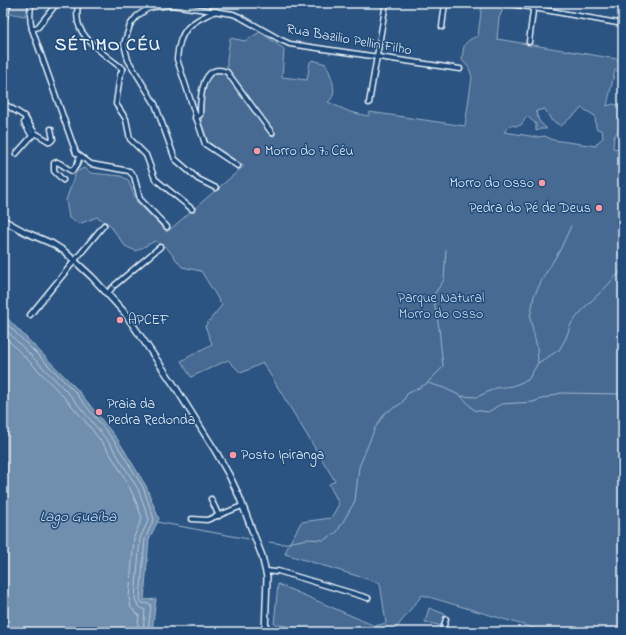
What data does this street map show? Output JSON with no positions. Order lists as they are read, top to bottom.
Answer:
{
  "streets": {
    "street": ["Rua Bazilio Pellin Filho"]
  },
  "districts": ["SÉTIMO CÉU"],
  "water": ["Lago Guaíba"],
  "parks": ["Parque Natural Morro do Osso"],
  "places": [
    "Morro do 7º Céu",
    "Morro do Osso",
    "Pedra do Pé de Deus",
    "APCEF",
    "Praia da Pedra Redonda",
    "Posto Ipiranga"
  ]
}
